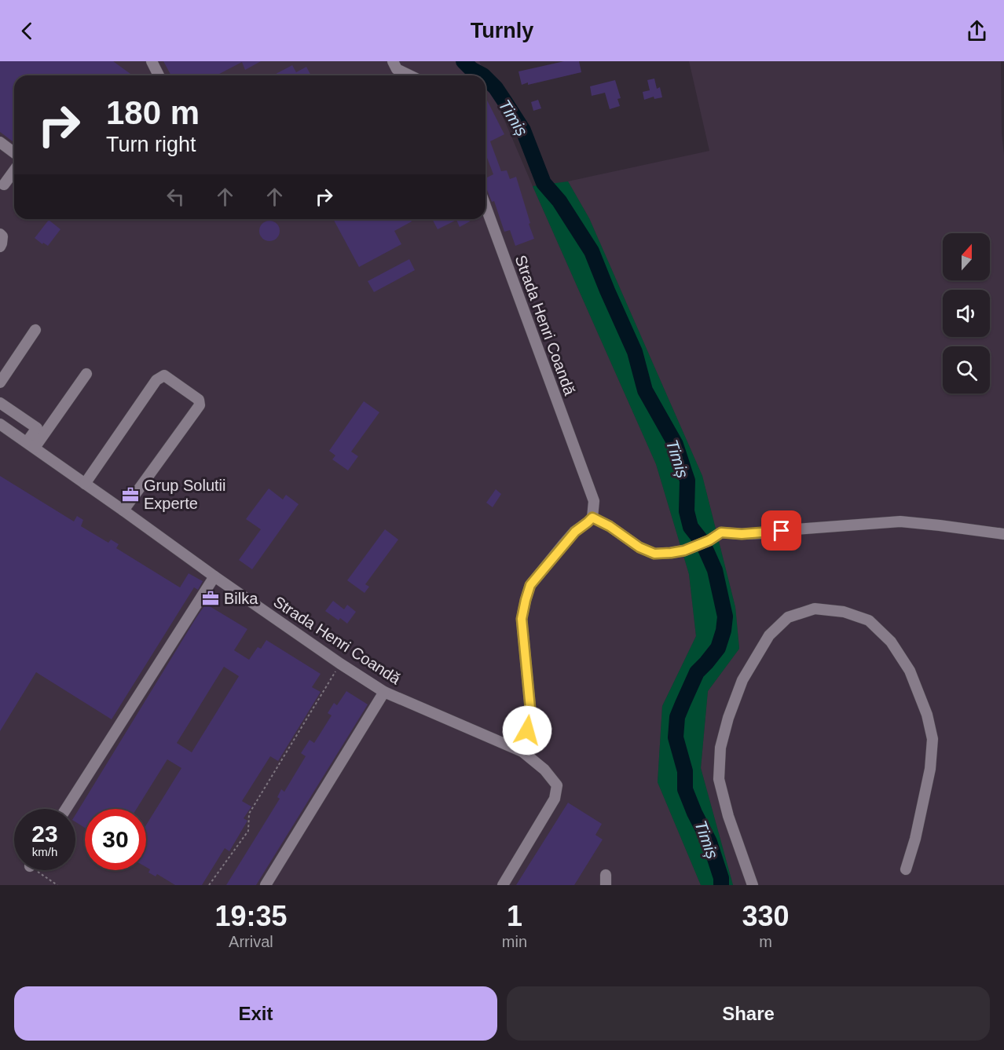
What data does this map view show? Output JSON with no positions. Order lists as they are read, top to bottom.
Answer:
{
  "streets": {
    "street": ["Strada Henri Coandă"]
  },
  "water": ["Timiș"],
  "places": {
    "office": ["Grup Solutii Experte", "Bilka"]
  },
  "north": "top",
  "page": {
    "header": "Turnly",
    "turn": ["180 m", "Turn right"],
    "speed": "23 km/h",
    "limit": "30",
    "eta": [
      "19:35",
      "Arrival",
      "1",
      "min",
      "330",
      "m"
    ],
    "buttons": ["Exit", "Share"]
  }
}
